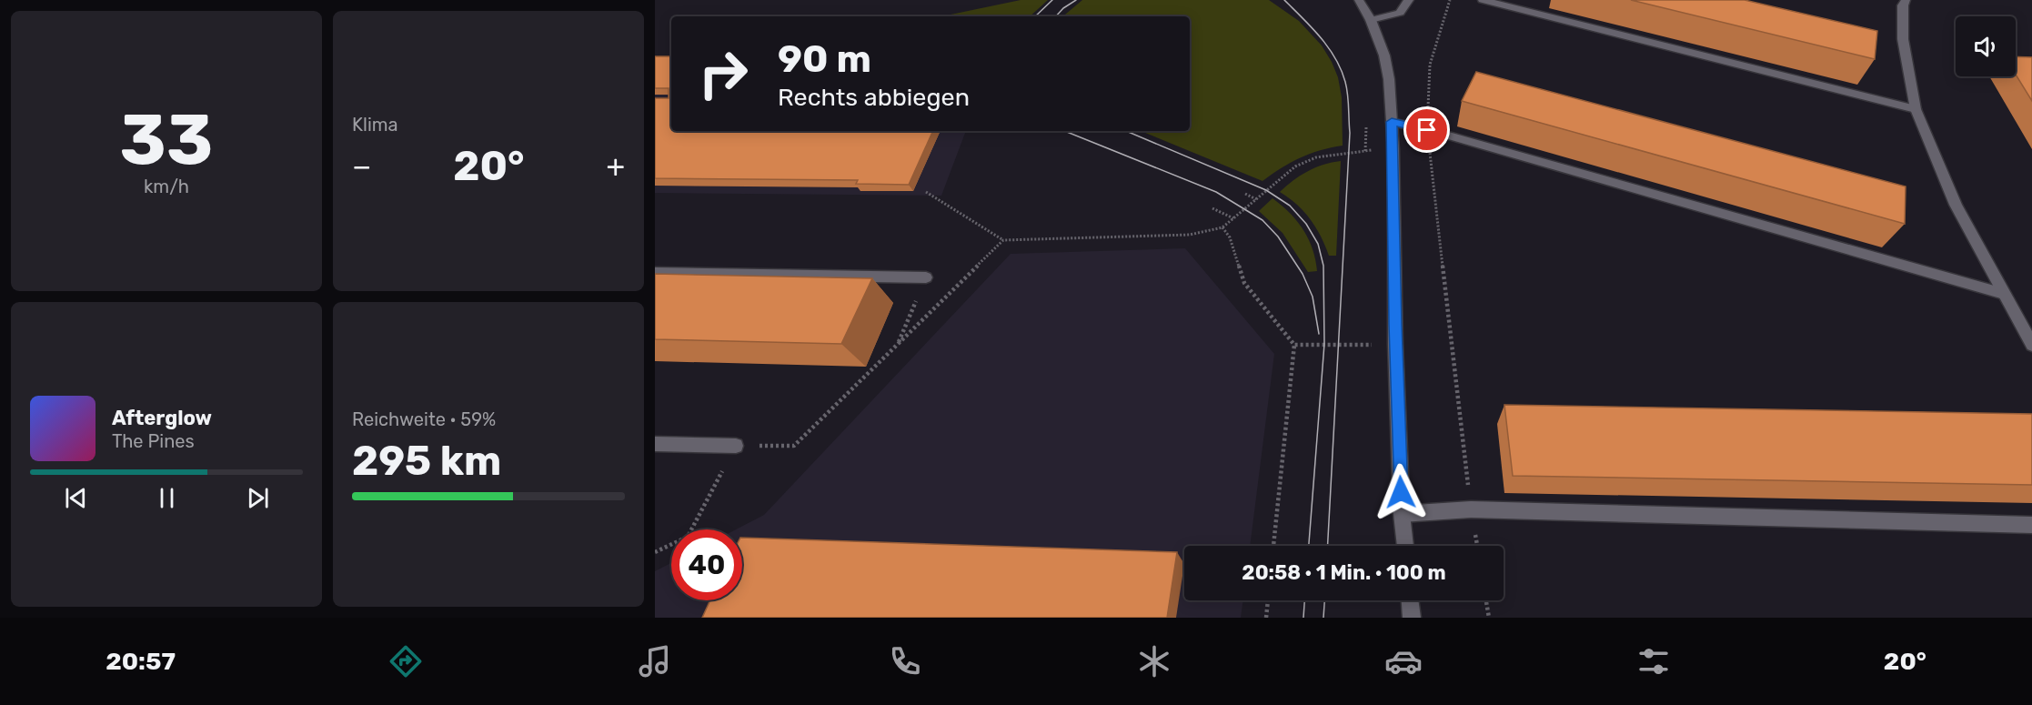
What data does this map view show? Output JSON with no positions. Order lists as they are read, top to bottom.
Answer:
{
  "page": {
    "tile": [
      ["33", "km/h"],
      "Klima",
      ["Reichweite · 59%", "295 km"]
    ],
    "turn": ["90 m", "Rechts abbiegen"],
    "heat": ["−", "20°", "+"],
    "song": ["Afterglow", "The Pines"],
    "limit": "40",
    "trip": "20:58 · 1 Min. · 100 m",
    "tabs": ["20:57", "20°"]
  }
}
